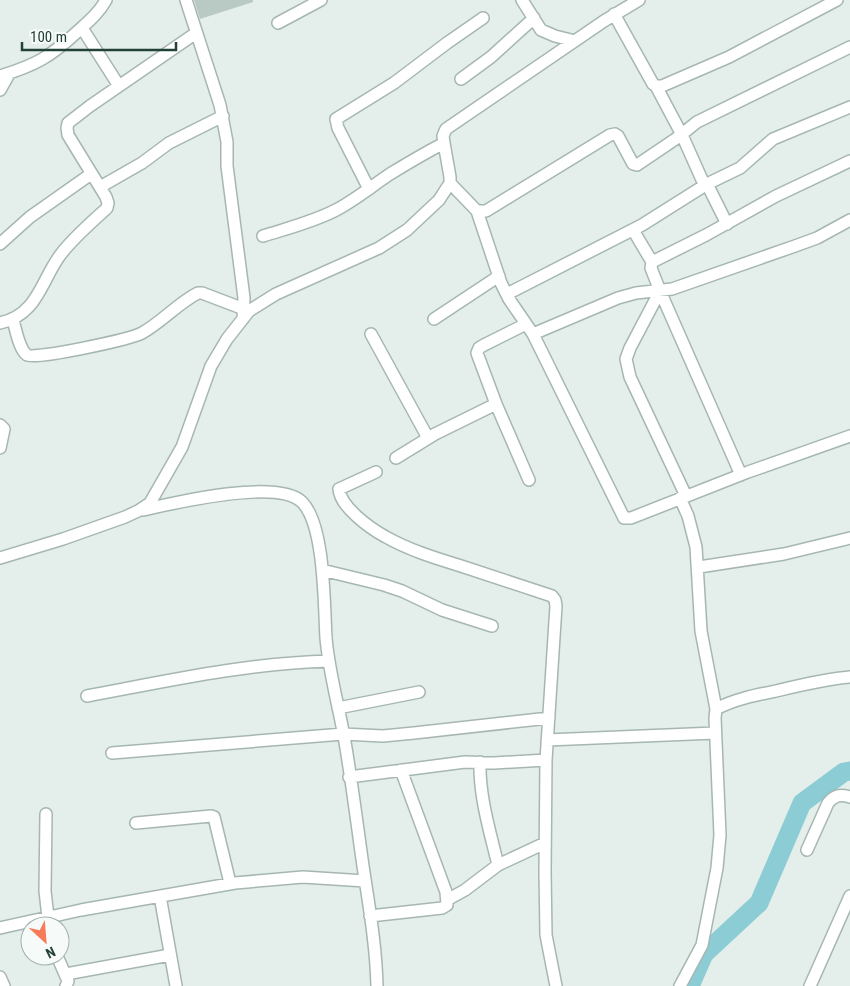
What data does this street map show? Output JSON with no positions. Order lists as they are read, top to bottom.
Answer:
{
  "scale_bar": "100 m",
  "north": "bottom right"
}
